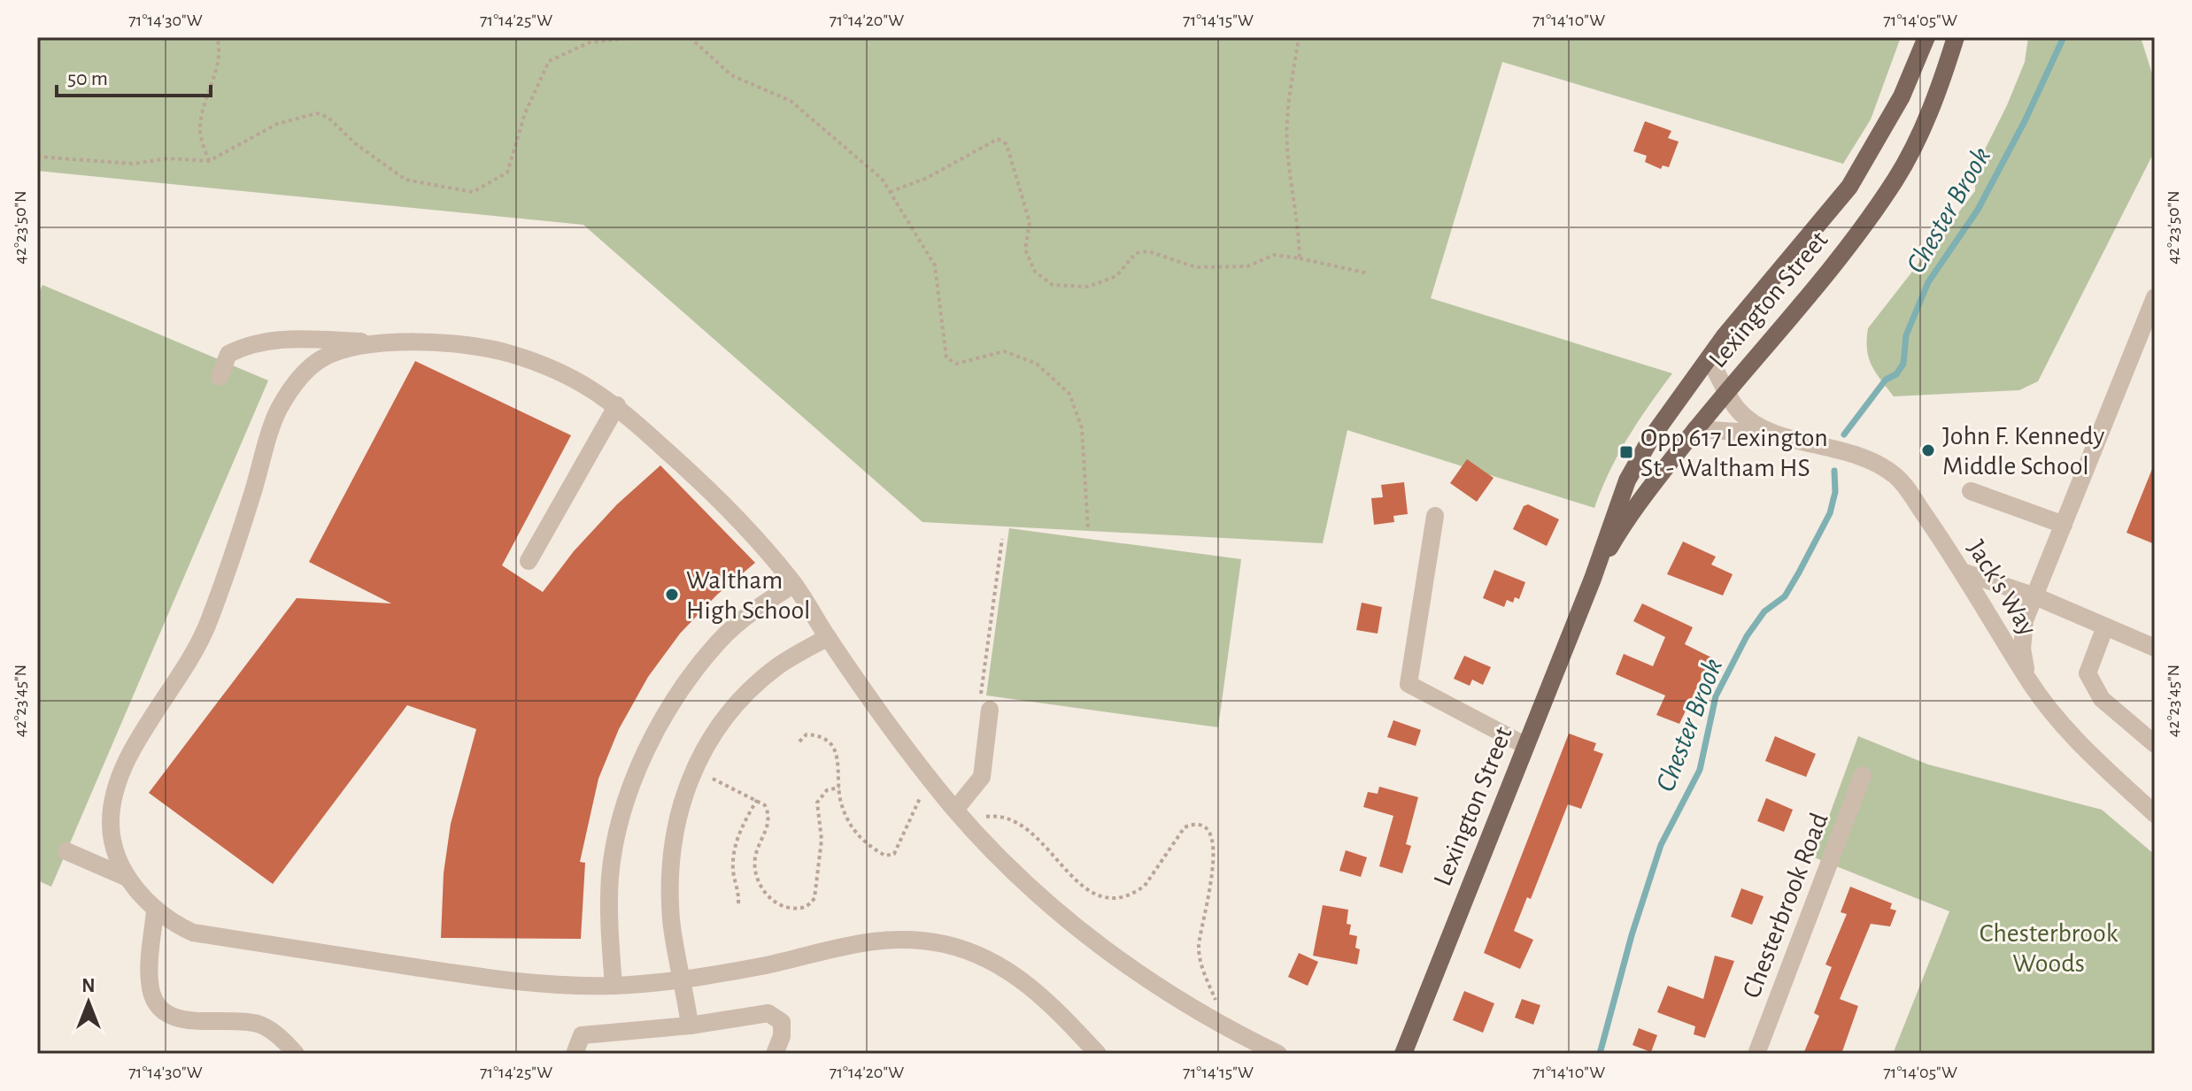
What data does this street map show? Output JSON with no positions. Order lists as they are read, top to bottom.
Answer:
{
  "streets": {
    "main road": ["Lexington Street"],
    "street": ["Jack's Way", "Chesterbrook Road"]
  },
  "crossings": [
    ["Lexington Street", "Jack's Way"]
  ],
  "water": ["Chester Brook"],
  "parks": ["Chesterbrook Woods"],
  "places": {
    "other": ["John F. Kennedy Middle School", "Waltham High School"],
    "transit": ["Opp 617 Lexington St - Waltham HS"]
  },
  "scale_bar": "50 m",
  "north": "top",
  "coordinates": [
    "71°14'30\"W",
    "71°14'25\"W",
    "71°14'20\"W",
    "71°14'15\"W",
    "71°14'10\"W",
    "71°14'05\"W",
    "42°23'50\"N",
    "42°23'45\"N"
  ]
}
